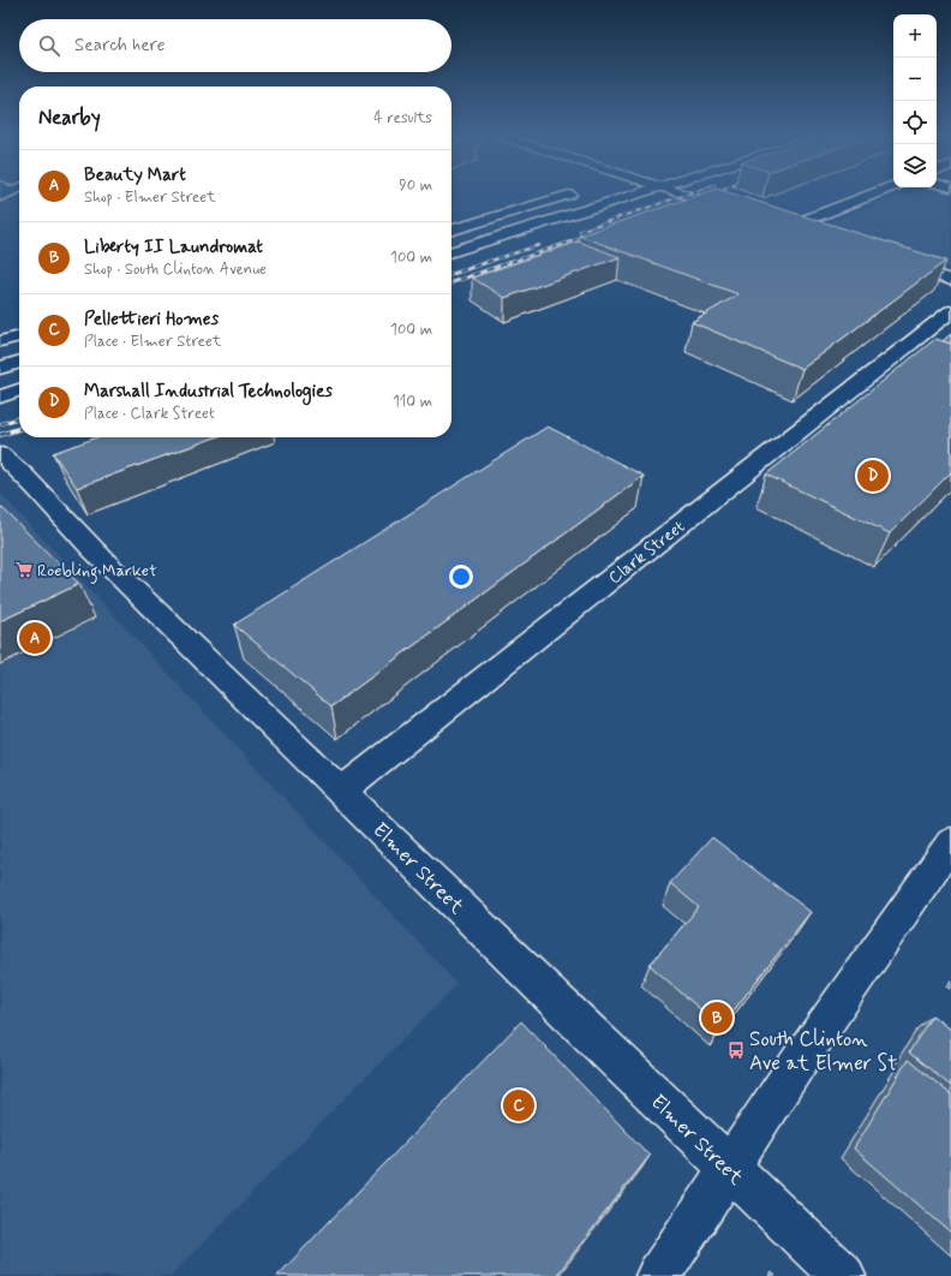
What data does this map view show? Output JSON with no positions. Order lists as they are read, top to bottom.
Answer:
{
  "streets": {
    "main road": ["Clark Street", "Elmer Street"]
  },
  "crossings": [
    ["Clark Street", "Elmer Street"]
  ],
  "places": {
    "supermarket": ["Roebling Market"],
    "bus stop": ["South Clinton Ave at Elmer St"]
  },
  "page": {
    "map_buttons": ["+", "−"],
    "search": "Search here",
    "heading": ["Nearby", "4 results"],
    "list": [
      {
        "mark": "A",
        "name": "Beauty Mart",
        "note": "Shop · Elmer Street",
        "value": "90 m"
      },
      {
        "mark": "B",
        "name": "Liberty II Laundromat",
        "note": "Shop · South Clinton Avenue",
        "value": "100 m"
      },
      {
        "mark": "C",
        "name": "Pellettieri Homes",
        "note": "Place · Elmer Street",
        "value": "100 m"
      },
      {
        "mark": "D",
        "name": "Marshall Industrial Technologies",
        "note": "Place · Clark Street",
        "value": "110 m"
      }
    ],
    "pins": [
      "D",
      "A",
      "B",
      "C"
    ]
  }
}
